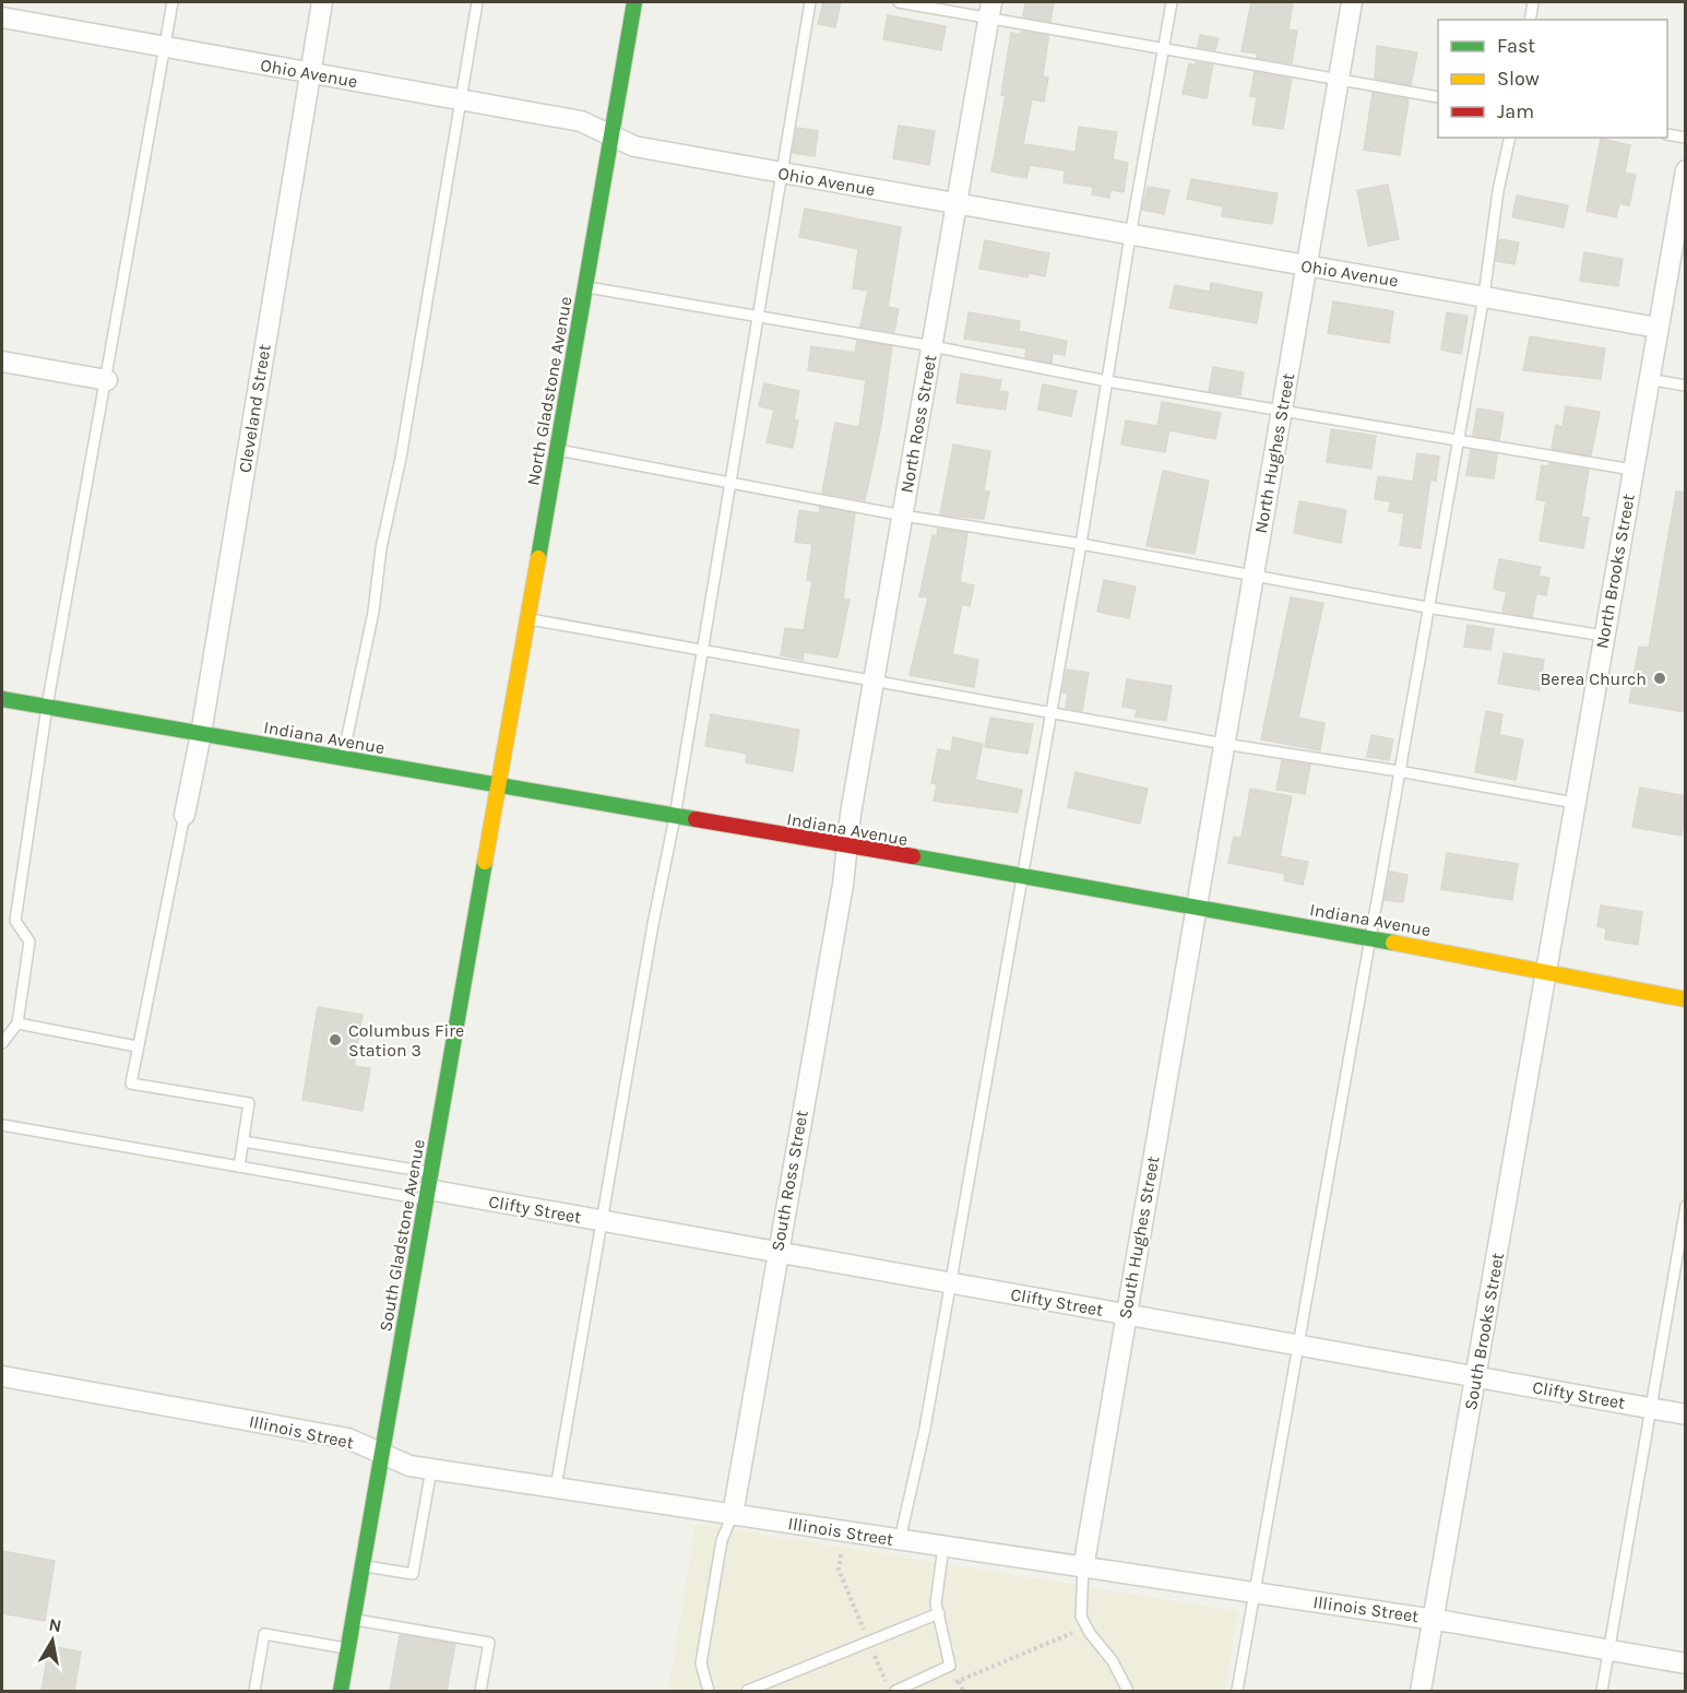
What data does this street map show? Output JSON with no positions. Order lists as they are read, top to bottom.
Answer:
{
  "streets": {
    "street": [
      "Ohio Avenue",
      "North Gladstone Avenue",
      "Cleveland Street",
      "North Ross Street",
      "North Hughes Street",
      "North Brooks Street",
      "Indiana Avenue",
      "South Ross Street",
      "Clifty Street",
      "South Gladstone Avenue",
      "South Hughes Street",
      "South Brooks Street",
      "Illinois Street"
    ]
  },
  "crossings": [
    ["Ohio Avenue", "North Gladstone Avenue"],
    ["Ohio Avenue", "Cleveland Street"],
    ["Ohio Avenue", "North Ross Street"],
    ["Ohio Avenue", "North Hughes Street"],
    ["Ohio Avenue", "North Brooks Street"],
    ["North Gladstone Avenue", "Indiana Avenue"],
    ["North Gladstone Avenue", "South Gladstone Avenue"],
    ["Cleveland Street", "Indiana Avenue"],
    ["North Ross Street", "Indiana Avenue"],
    ["North Ross Street", "South Ross Street"],
    ["North Hughes Street", "Indiana Avenue"],
    ["North Hughes Street", "South Hughes Street"],
    ["North Brooks Street", "Indiana Avenue"],
    ["North Brooks Street", "South Brooks Street"],
    ["Indiana Avenue", "South Ross Street"],
    ["Indiana Avenue", "South Gladstone Avenue"],
    ["Indiana Avenue", "South Hughes Street"],
    ["Indiana Avenue", "South Brooks Street"],
    ["South Ross Street", "Clifty Street"],
    ["South Ross Street", "Illinois Street"],
    ["Clifty Street", "South Gladstone Avenue"],
    ["Clifty Street", "South Hughes Street"],
    ["Clifty Street", "South Brooks Street"],
    ["South Gladstone Avenue", "Illinois Street"],
    ["South Hughes Street", "Illinois Street"],
    ["South Brooks Street", "Illinois Street"]
  ],
  "places": ["Berea Church", "Columbus Fire Station 3"],
  "legend": ["Fast", "Slow", "Jam"],
  "north": "top"
}
